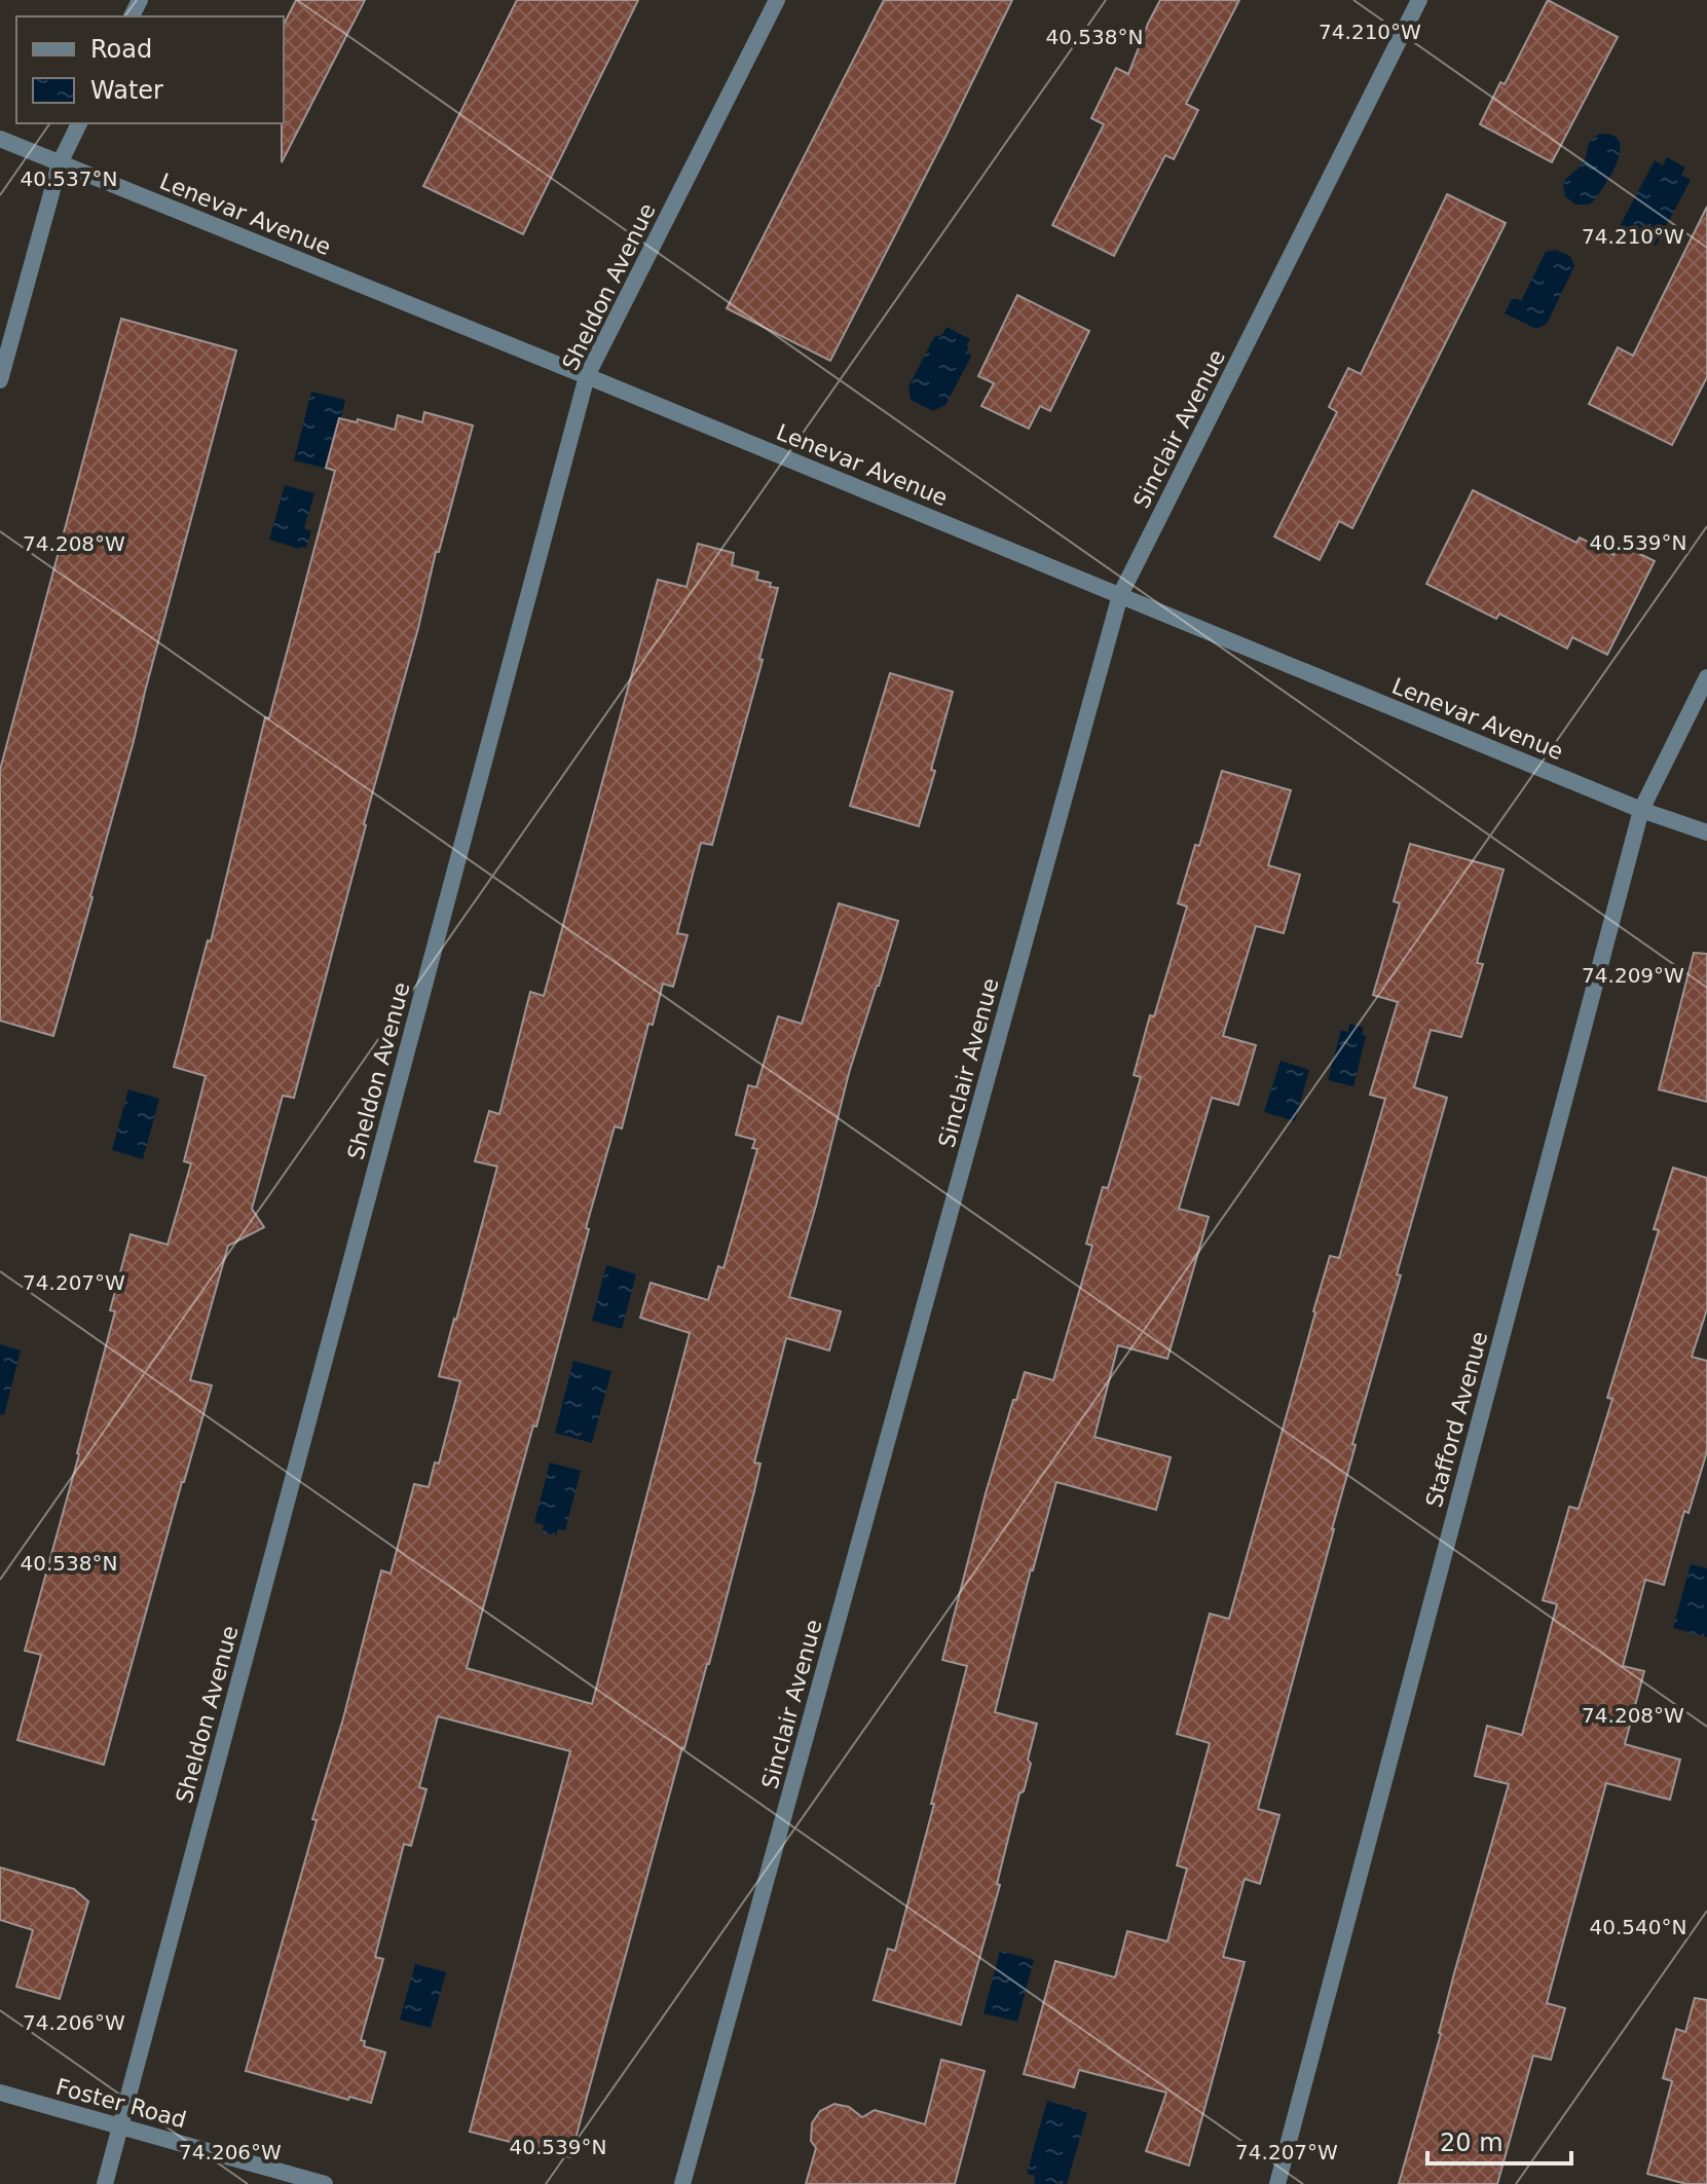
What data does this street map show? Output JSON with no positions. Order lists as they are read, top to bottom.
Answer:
{
  "streets": {
    "street": [
      "Lenevar Avenue",
      "Sheldon Avenue",
      "Sinclair Avenue",
      "Stafford Avenue",
      "Foster Road"
    ]
  },
  "crossings": [
    ["Lenevar Avenue", "Sheldon Avenue"],
    ["Lenevar Avenue", "Sinclair Avenue"],
    ["Lenevar Avenue", "Stafford Avenue"],
    ["Sheldon Avenue", "Foster Road"]
  ],
  "legend": ["Road", "Water"],
  "scale_bar": "20 m",
  "coordinates": [
    "74.210°W",
    "40.538°N",
    "40.537°N",
    "40.539°N",
    "74.208°W",
    "74.209°W",
    "74.207°W",
    "40.540°N",
    "74.206°W"
  ]
}
